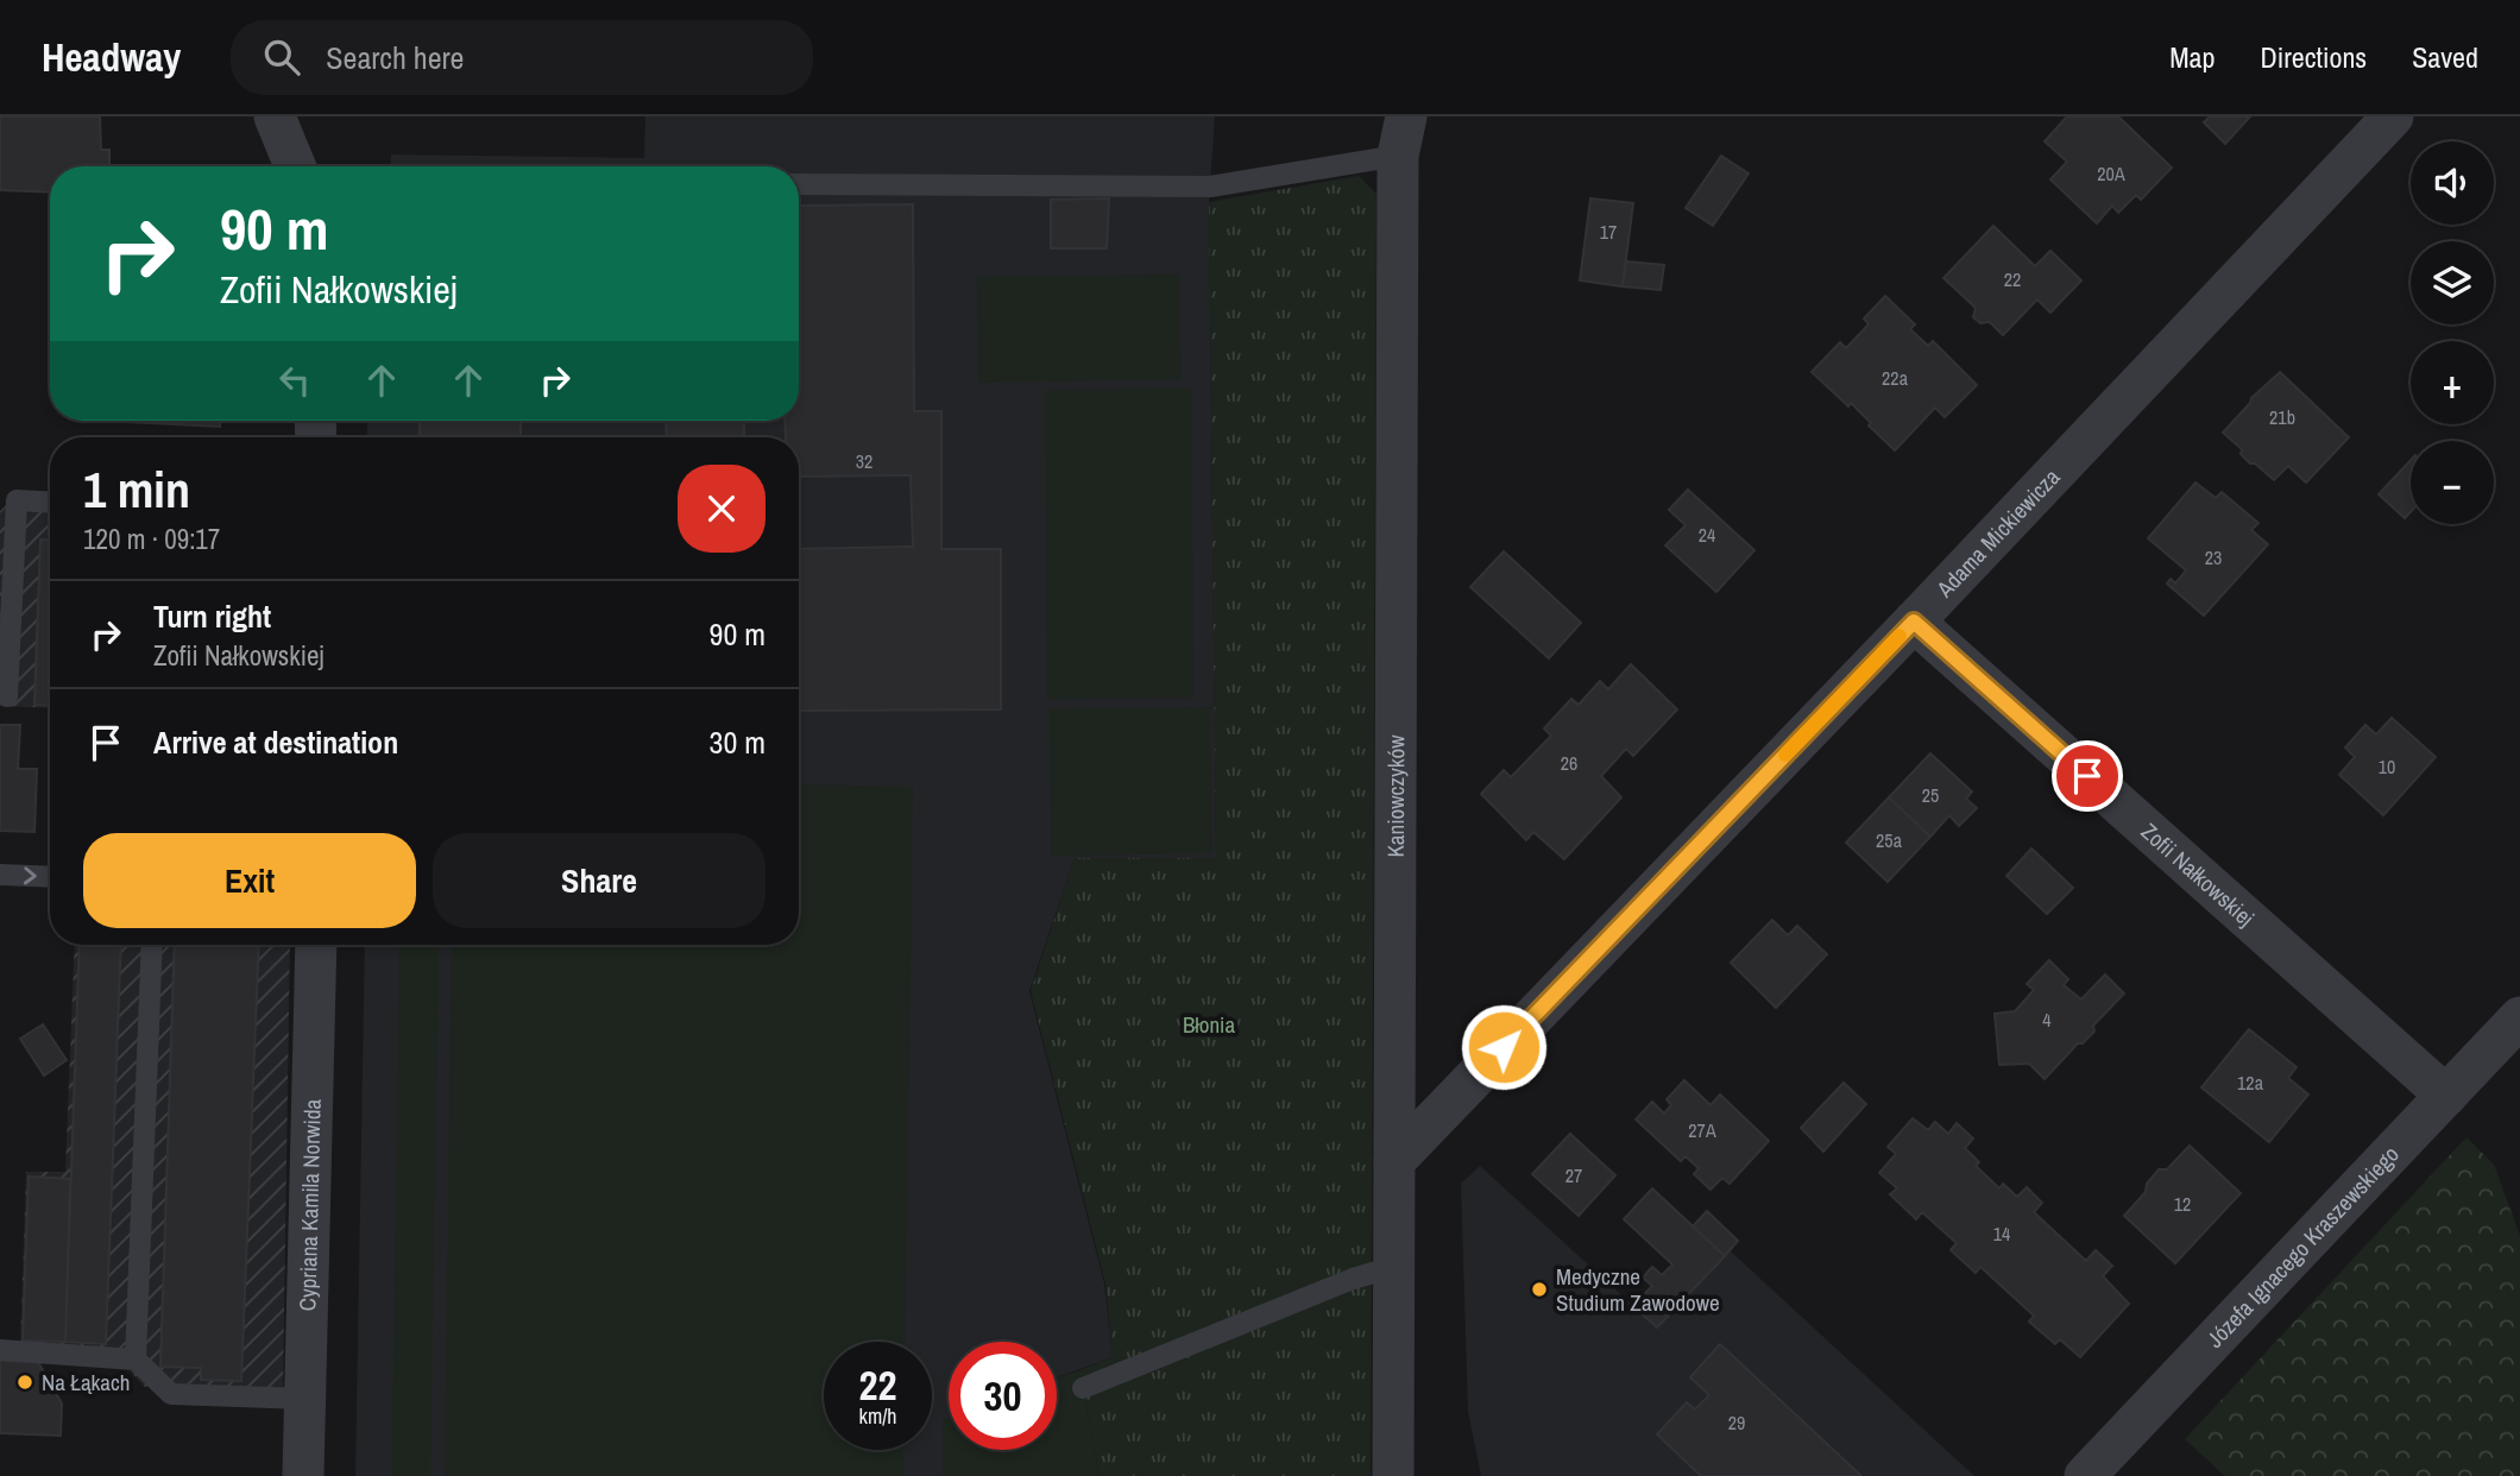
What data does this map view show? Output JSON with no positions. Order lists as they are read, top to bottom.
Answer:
{
  "streets": {
    "street": [
      "Adama Mickiewicza",
      "Kaniowczyków",
      "Zofii Nałkowskiej",
      "Cypriana Kamila Norwida",
      "Józefa Ignacego Kraszewskiego"
    ]
  },
  "crossings": [
    ["Adama Mickiewicza", "Kaniowczyków"],
    ["Adama Mickiewicza", "Zofii Nałkowskiej"],
    ["Zofii Nałkowskiej", "Józefa Ignacego Kraszewskiego"]
  ],
  "parks": ["Błonia"],
  "places": ["Medyczne Studium Zawodowe", "Na Łąkach"],
  "house_numbers": [
    "20A",
    "17",
    "22",
    "22a",
    "21b",
    "32",
    "24",
    "23",
    "26",
    "10",
    "25",
    "25a",
    "4",
    "12a",
    "27A",
    "27",
    "12",
    "14",
    "29"
  ],
  "page": {
    "header": "Headway",
    "search": "Search here",
    "nav": ["Map", "Directions", "Saved"],
    "map_buttons": ["+", "−"],
    "turn": ["90 m", "Zofii Nałkowskiej"],
    "heading": ["1 min", "120 m · 09:17"],
    "list": [
      {
        "name": "Turn right",
        "note": "Zofii Nałkowskiej",
        "value": "90 m"
      },
      {
        "name": "Arrive at destination",
        "value": "30 m"
      }
    ],
    "buttons": ["Exit", "Share"],
    "speed": "22 km/h",
    "limit": "30"
  }
}
